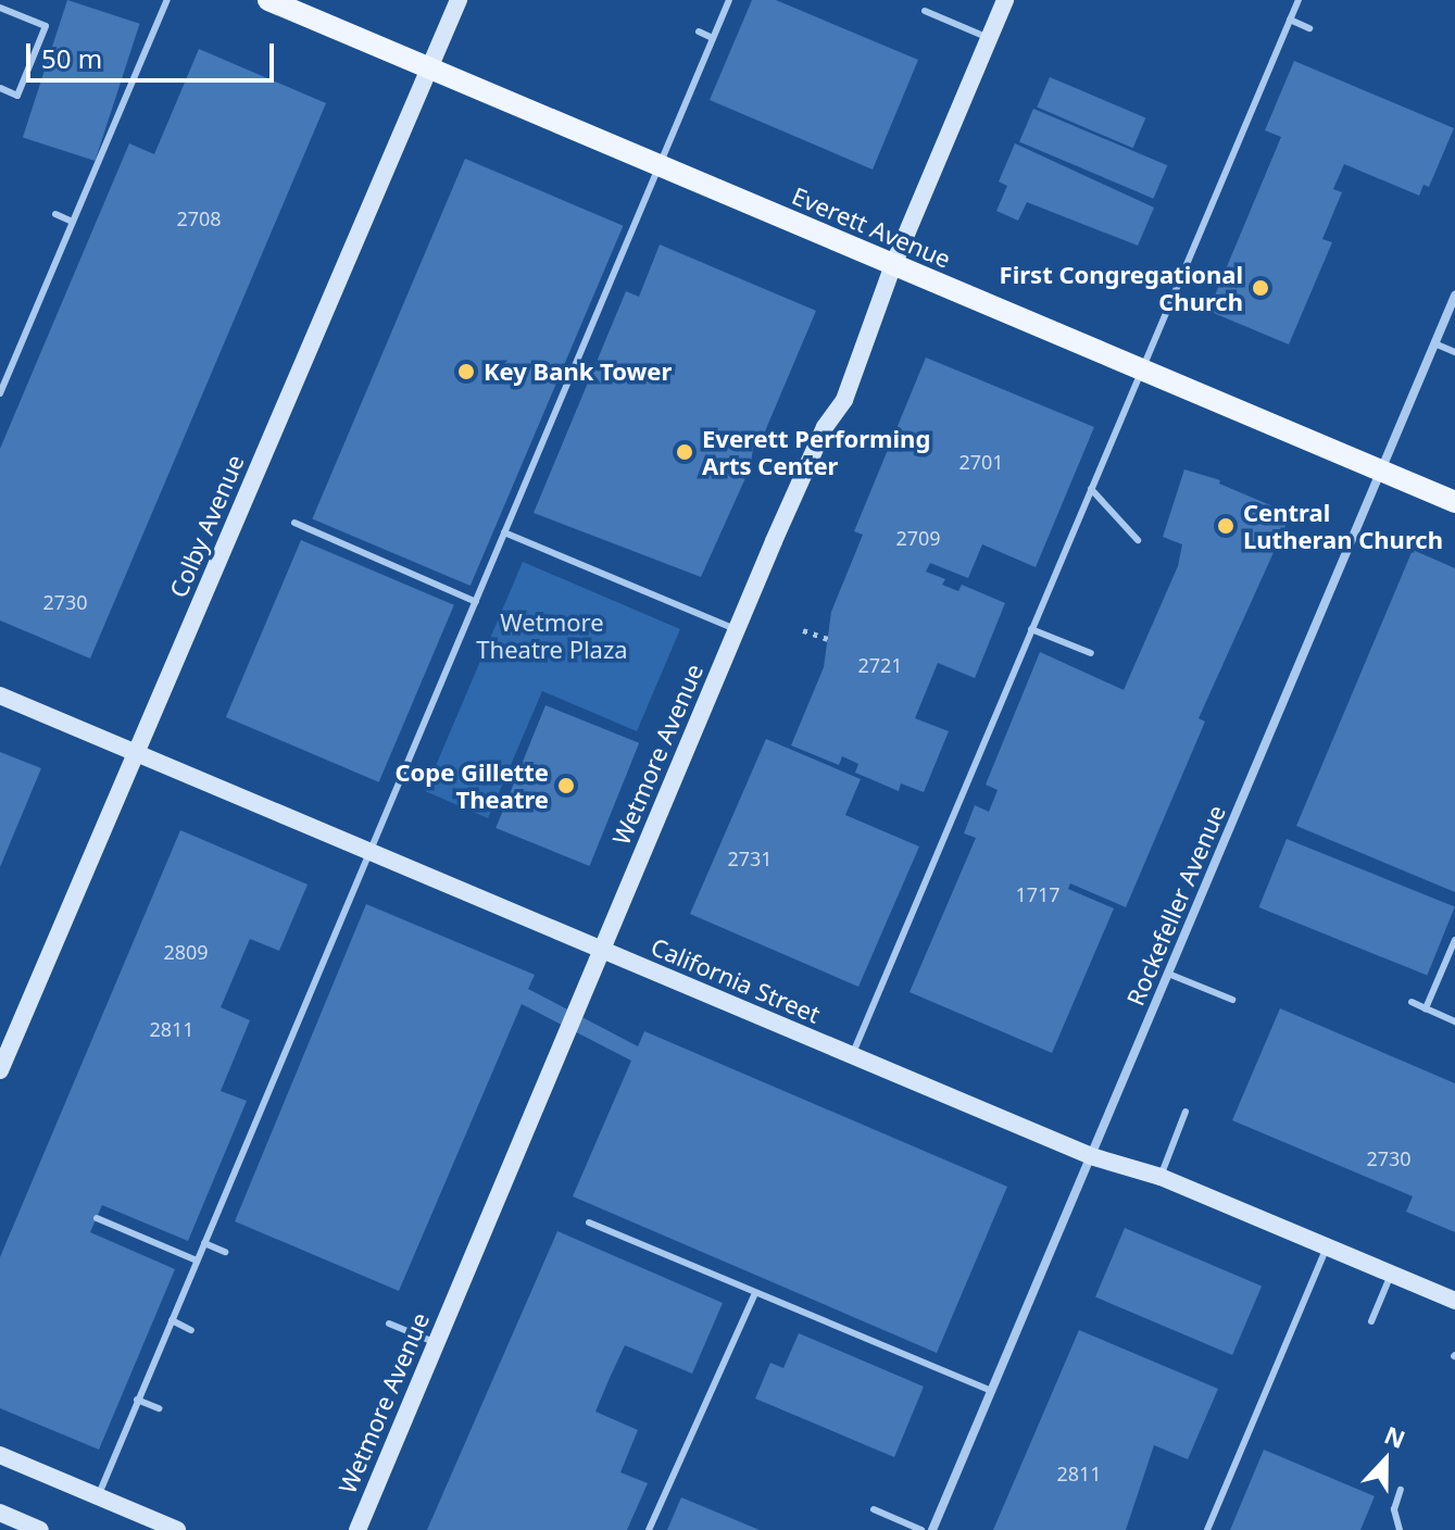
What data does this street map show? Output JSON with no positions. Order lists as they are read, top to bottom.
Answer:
{
  "streets": {
    "main road": ["Everett Avenue"],
    "street": [
      "Colby Avenue",
      "Wetmore Avenue",
      "Rockefeller Avenue",
      "California Street"
    ]
  },
  "crossings": [
    ["Everett Avenue", "Colby Avenue"],
    ["Everett Avenue", "Wetmore Avenue"],
    ["Everett Avenue", "Rockefeller Avenue"],
    ["Colby Avenue", "California Street"],
    ["Wetmore Avenue", "California Street"],
    ["Rockefeller Avenue", "California Street"]
  ],
  "parks": ["Wetmore Theatre Plaza"],
  "places": [
    "First Congregational Church",
    "Key Bank Tower",
    "Everett Performing Arts Center",
    "Central Lutheran Church",
    "Cope Gillette Theatre"
  ],
  "house_numbers": [
    "2708",
    "2701",
    "2709",
    "2730",
    "2721",
    "2731",
    "1717",
    "2809",
    "2811",
    "2730",
    "2811"
  ],
  "scale_bar": "50 m",
  "north": "top"
}
